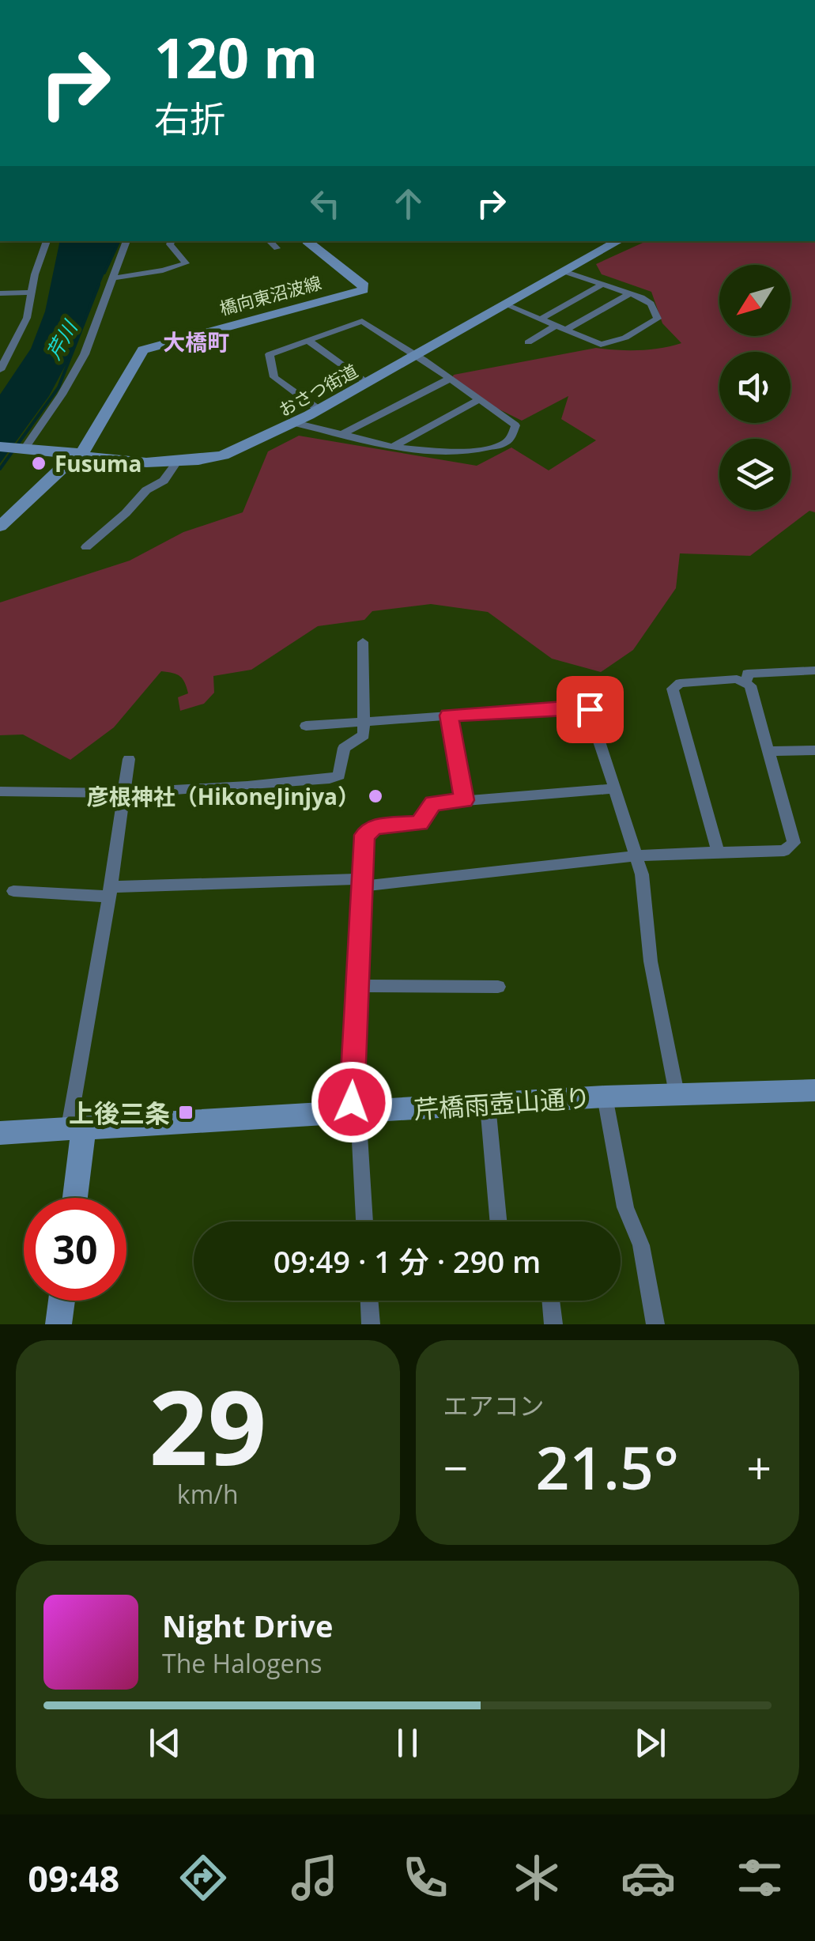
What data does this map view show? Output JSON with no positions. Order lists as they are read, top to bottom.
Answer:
{
  "streets": {
    "main road": ["橋向東沼波線", "おさつ街道", "芹橋雨壺山通り"]
  },
  "crossings": [
    ["橋向東沼波線", "おさつ街道"]
  ],
  "districts": ["大橋町"],
  "water": ["芹川"],
  "places": {
    "other": ["Fusuma", "彦根神社（HikoneJinjya）"],
    "transit": ["上後三条"]
  },
  "north": "bottom left",
  "page": {
    "turn": ["120 m", "右折"],
    "limit": "30",
    "trip": "09:49 · 1 分 · 290 m",
    "tile": [
      ["29", "km/h"],
      "エアコン"
    ],
    "heat": ["−", "21.5°", "+"],
    "song": ["Night Drive", "The Halogens"],
    "tabs": "09:48"
  }
}
